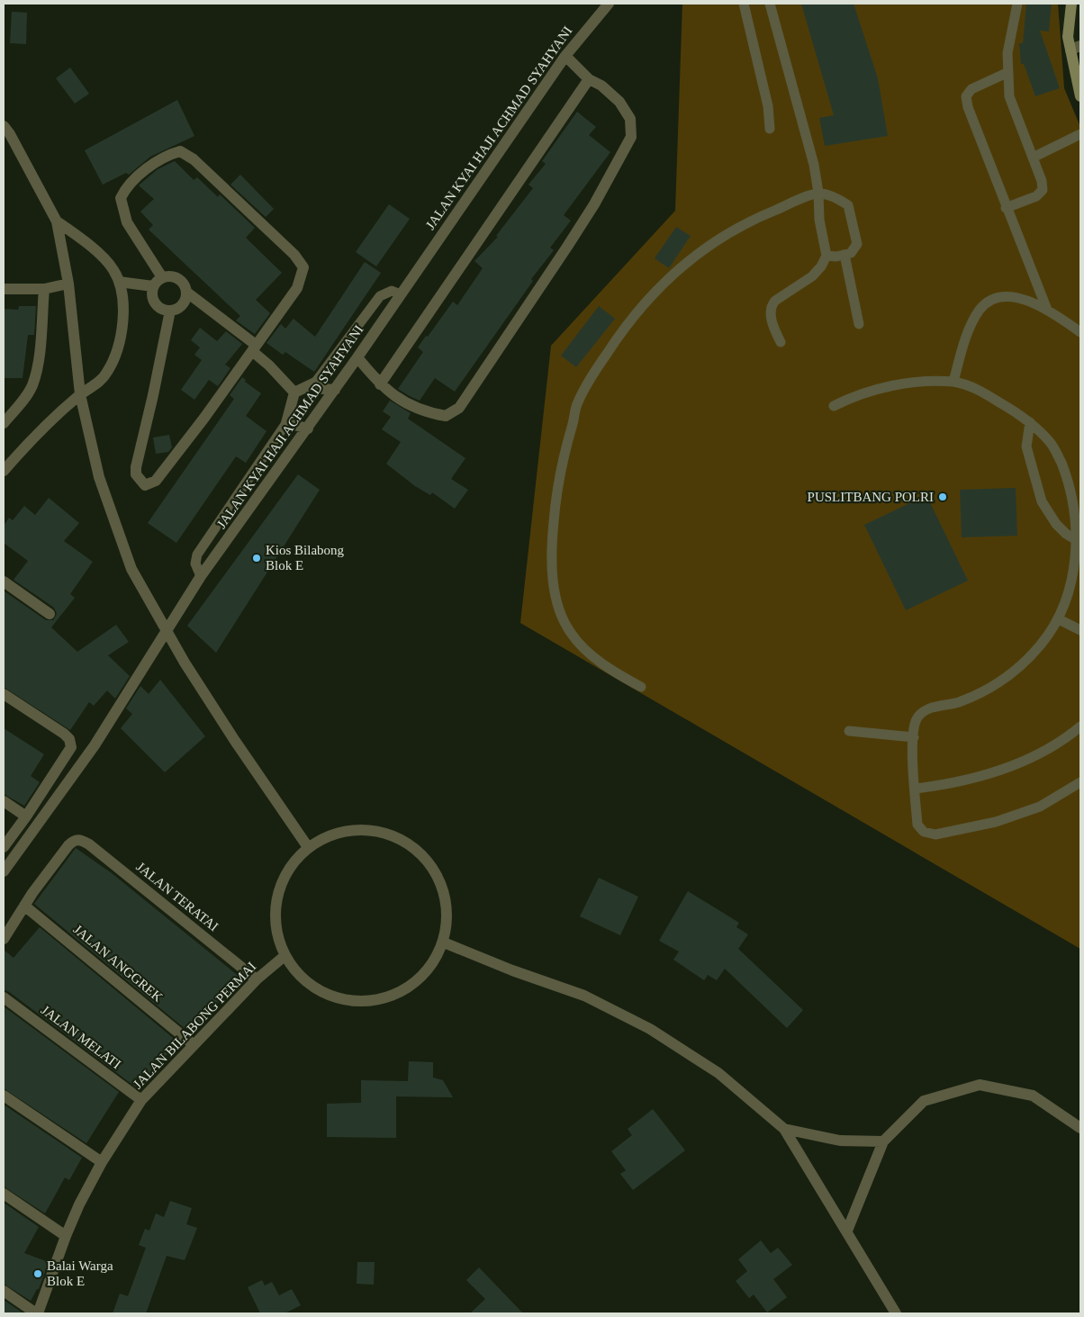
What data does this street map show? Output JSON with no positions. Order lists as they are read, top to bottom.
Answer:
{
  "streets": {
    "street": [
      "JALAN KYAI HAJI ACHMAD SYAHYANI",
      "JALAN TERATAI",
      "JALAN ANGGREK",
      "JALAN BILABONG PERMAI",
      "JALAN MELATI"
    ]
  },
  "crossings": [
    ["JALAN TERATAI", "JALAN ANGGREK"],
    ["JALAN TERATAI", "JALAN BILABONG PERMAI"],
    ["JALAN ANGGREK", "JALAN BILABONG PERMAI"],
    ["JALAN BILABONG PERMAI", "JALAN MELATI"]
  ],
  "places": ["PUSLITBANG POLRI", "Kios Bilabong Blok E", "Balai Warga Blok E"]
}
